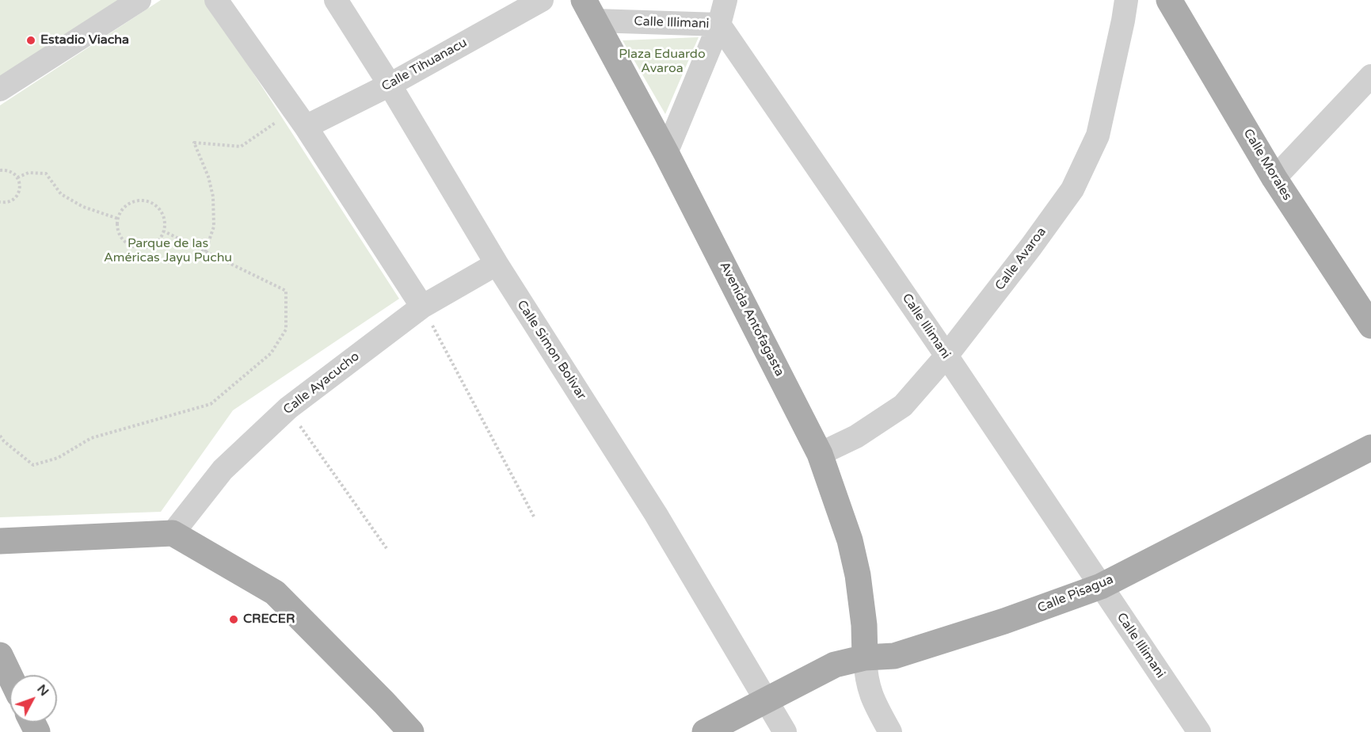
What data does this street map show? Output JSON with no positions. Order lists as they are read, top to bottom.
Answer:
{
  "streets": {
    "main road": ["Calle Morales", "Avenida Antofagasta", "Calle Pisagua"],
    "street": [
      "Calle Illimani",
      "Calle Tihuanacu",
      "Calle Avaroa",
      "Calle Simon Bolivar",
      "Calle Ayacucho"
    ]
  },
  "crossings": [
    ["Calle Illimani", "Calle Avaroa"],
    ["Calle Illimani", "Avenida Antofagasta"],
    ["Calle Illimani", "Calle Pisagua"],
    ["Calle Tihuanacu", "Calle Simon Bolivar"],
    ["Calle Avaroa", "Avenida Antofagasta"],
    ["Avenida Antofagasta", "Calle Pisagua"],
    ["Calle Simon Bolivar", "Calle Ayacucho"],
    ["Calle Simon Bolivar", "Calle Pisagua"]
  ],
  "parks": ["Plaza Eduardo Avaroa", "Parque de las Américas Jayu Puchu"],
  "places": ["Estadio Viacha", "CRECER"],
  "north": "top right"
}
